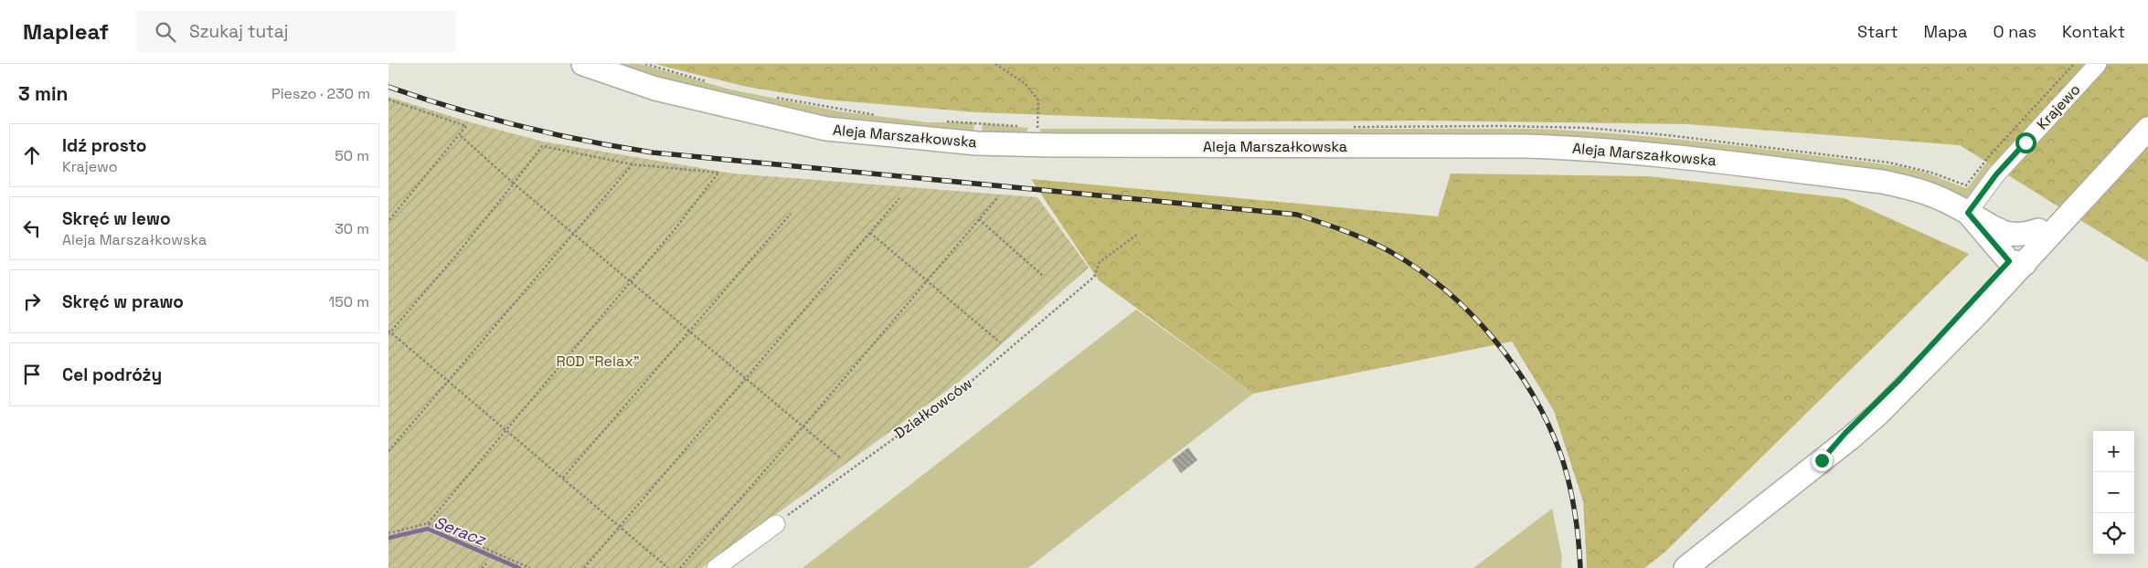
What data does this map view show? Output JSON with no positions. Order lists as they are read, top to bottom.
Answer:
{
  "streets": {
    "main road": ["Aleja Marszałkowska"],
    "street": ["Krajewo"],
    "path": ["Działkowców"]
  },
  "crossings": [
    ["Krajewo", "Aleja Marszałkowska"]
  ],
  "water": ["Seracz"],
  "parks": ["ROD \"Relax\""],
  "page": {
    "header": "Mapleaf",
    "search": "Szukaj tutaj",
    "nav": [
      "Start",
      "Mapa",
      "O nas",
      "Kontakt"
    ],
    "heading": ["3 min", "Pieszo · 230 m"],
    "list": [
      ["Idź prosto", "Krajewo", "50 m"],
      ["Skręć w lewo", "Aleja Marszałkowska", "30 m"],
      ["Skręć w prawo", "150 m"],
      "Cel podróży"
    ],
    "map_buttons": ["+", "−"]
  }
}
